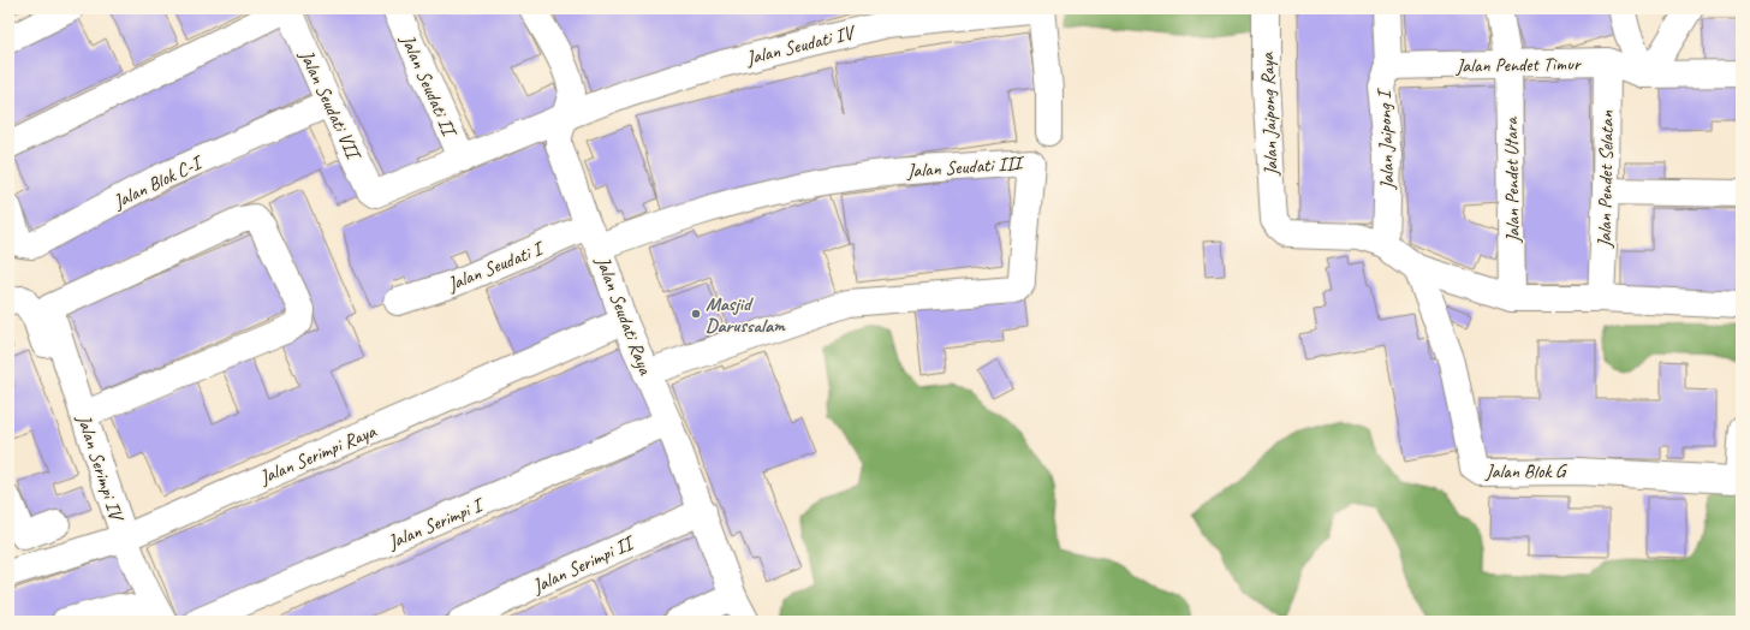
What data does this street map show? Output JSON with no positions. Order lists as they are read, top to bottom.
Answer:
{
  "streets": {
    "street": [
      "Jalan Seudati IV",
      "Jalan Pendet Timur",
      "Jalan Seudati II",
      "Jalan Seudati VII",
      "Jalan Jaipong Raya",
      "Jalan Jaipong I",
      "Jalan Seudati III",
      "Jalan Pendet Selatan",
      "Jalan Pendet Utara",
      "Jalan Blok C-I",
      "Jalan Seudati I",
      "Jalan Seudati Raya",
      "Jalan Serimpi Raya",
      "Jalan Serimpi IV",
      "Jalan Blok G",
      "Jalan Serimpi I",
      "Jalan Serimpi II"
    ]
  },
  "crossings": [
    ["Jalan Seudati IV", "Jalan Seudati Raya"],
    ["Jalan Pendet Timur", "Jalan Jaipong I"],
    ["Jalan Pendet Timur", "Jalan Pendet Selatan"],
    ["Jalan Pendet Timur", "Jalan Pendet Utara"],
    ["Jalan Seudati II", "Jalan Seudati VII"],
    ["Jalan Seudati VII", "Jalan Blok C-I"],
    ["Jalan Jaipong Raya", "Jalan Jaipong I"],
    ["Jalan Seudati III", "Jalan Seudati I"],
    ["Jalan Seudati III", "Jalan Seudati Raya"],
    ["Jalan Seudati I", "Jalan Seudati Raya"],
    ["Jalan Seudati Raya", "Jalan Serimpi Raya"],
    ["Jalan Seudati Raya", "Jalan Serimpi I"],
    ["Jalan Seudati Raya", "Jalan Serimpi II"],
    ["Jalan Serimpi Raya", "Jalan Serimpi IV"]
  ],
  "places": ["Masjid Darussalam"]
}
